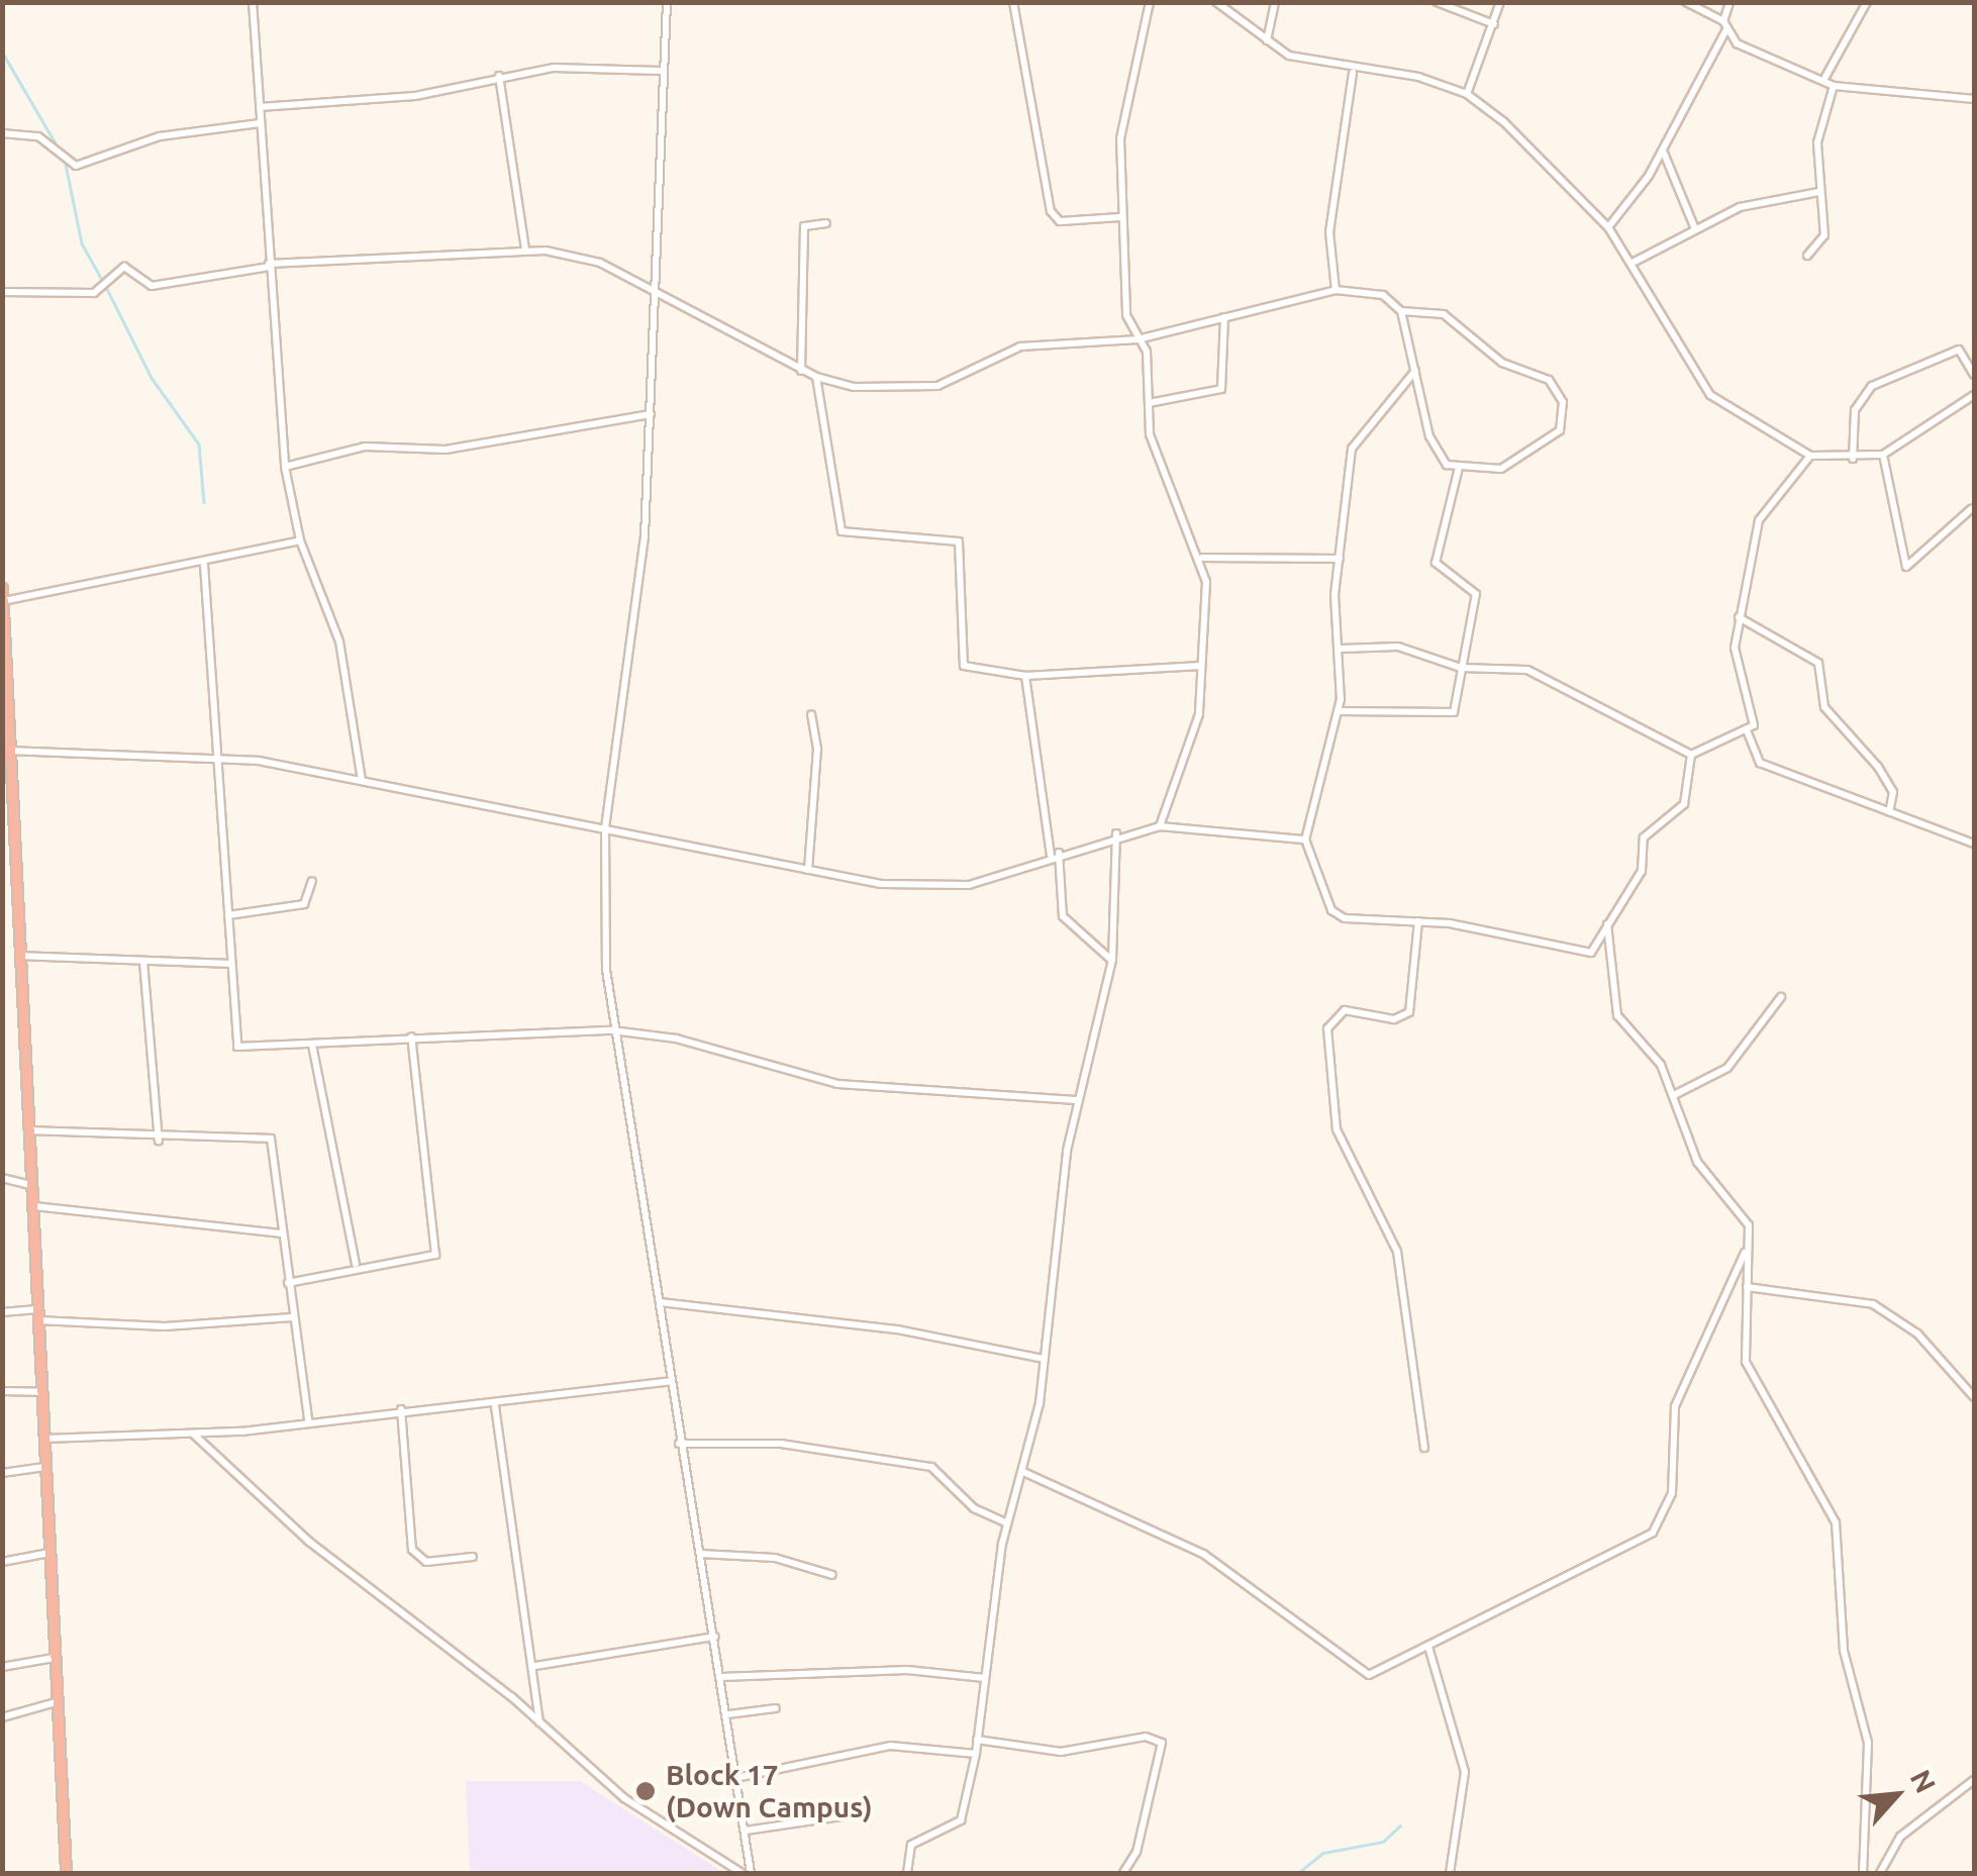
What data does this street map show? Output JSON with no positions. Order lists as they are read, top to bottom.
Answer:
{
  "places": ["Block 17 (Down Campus)"],
  "north": "top right"
}
